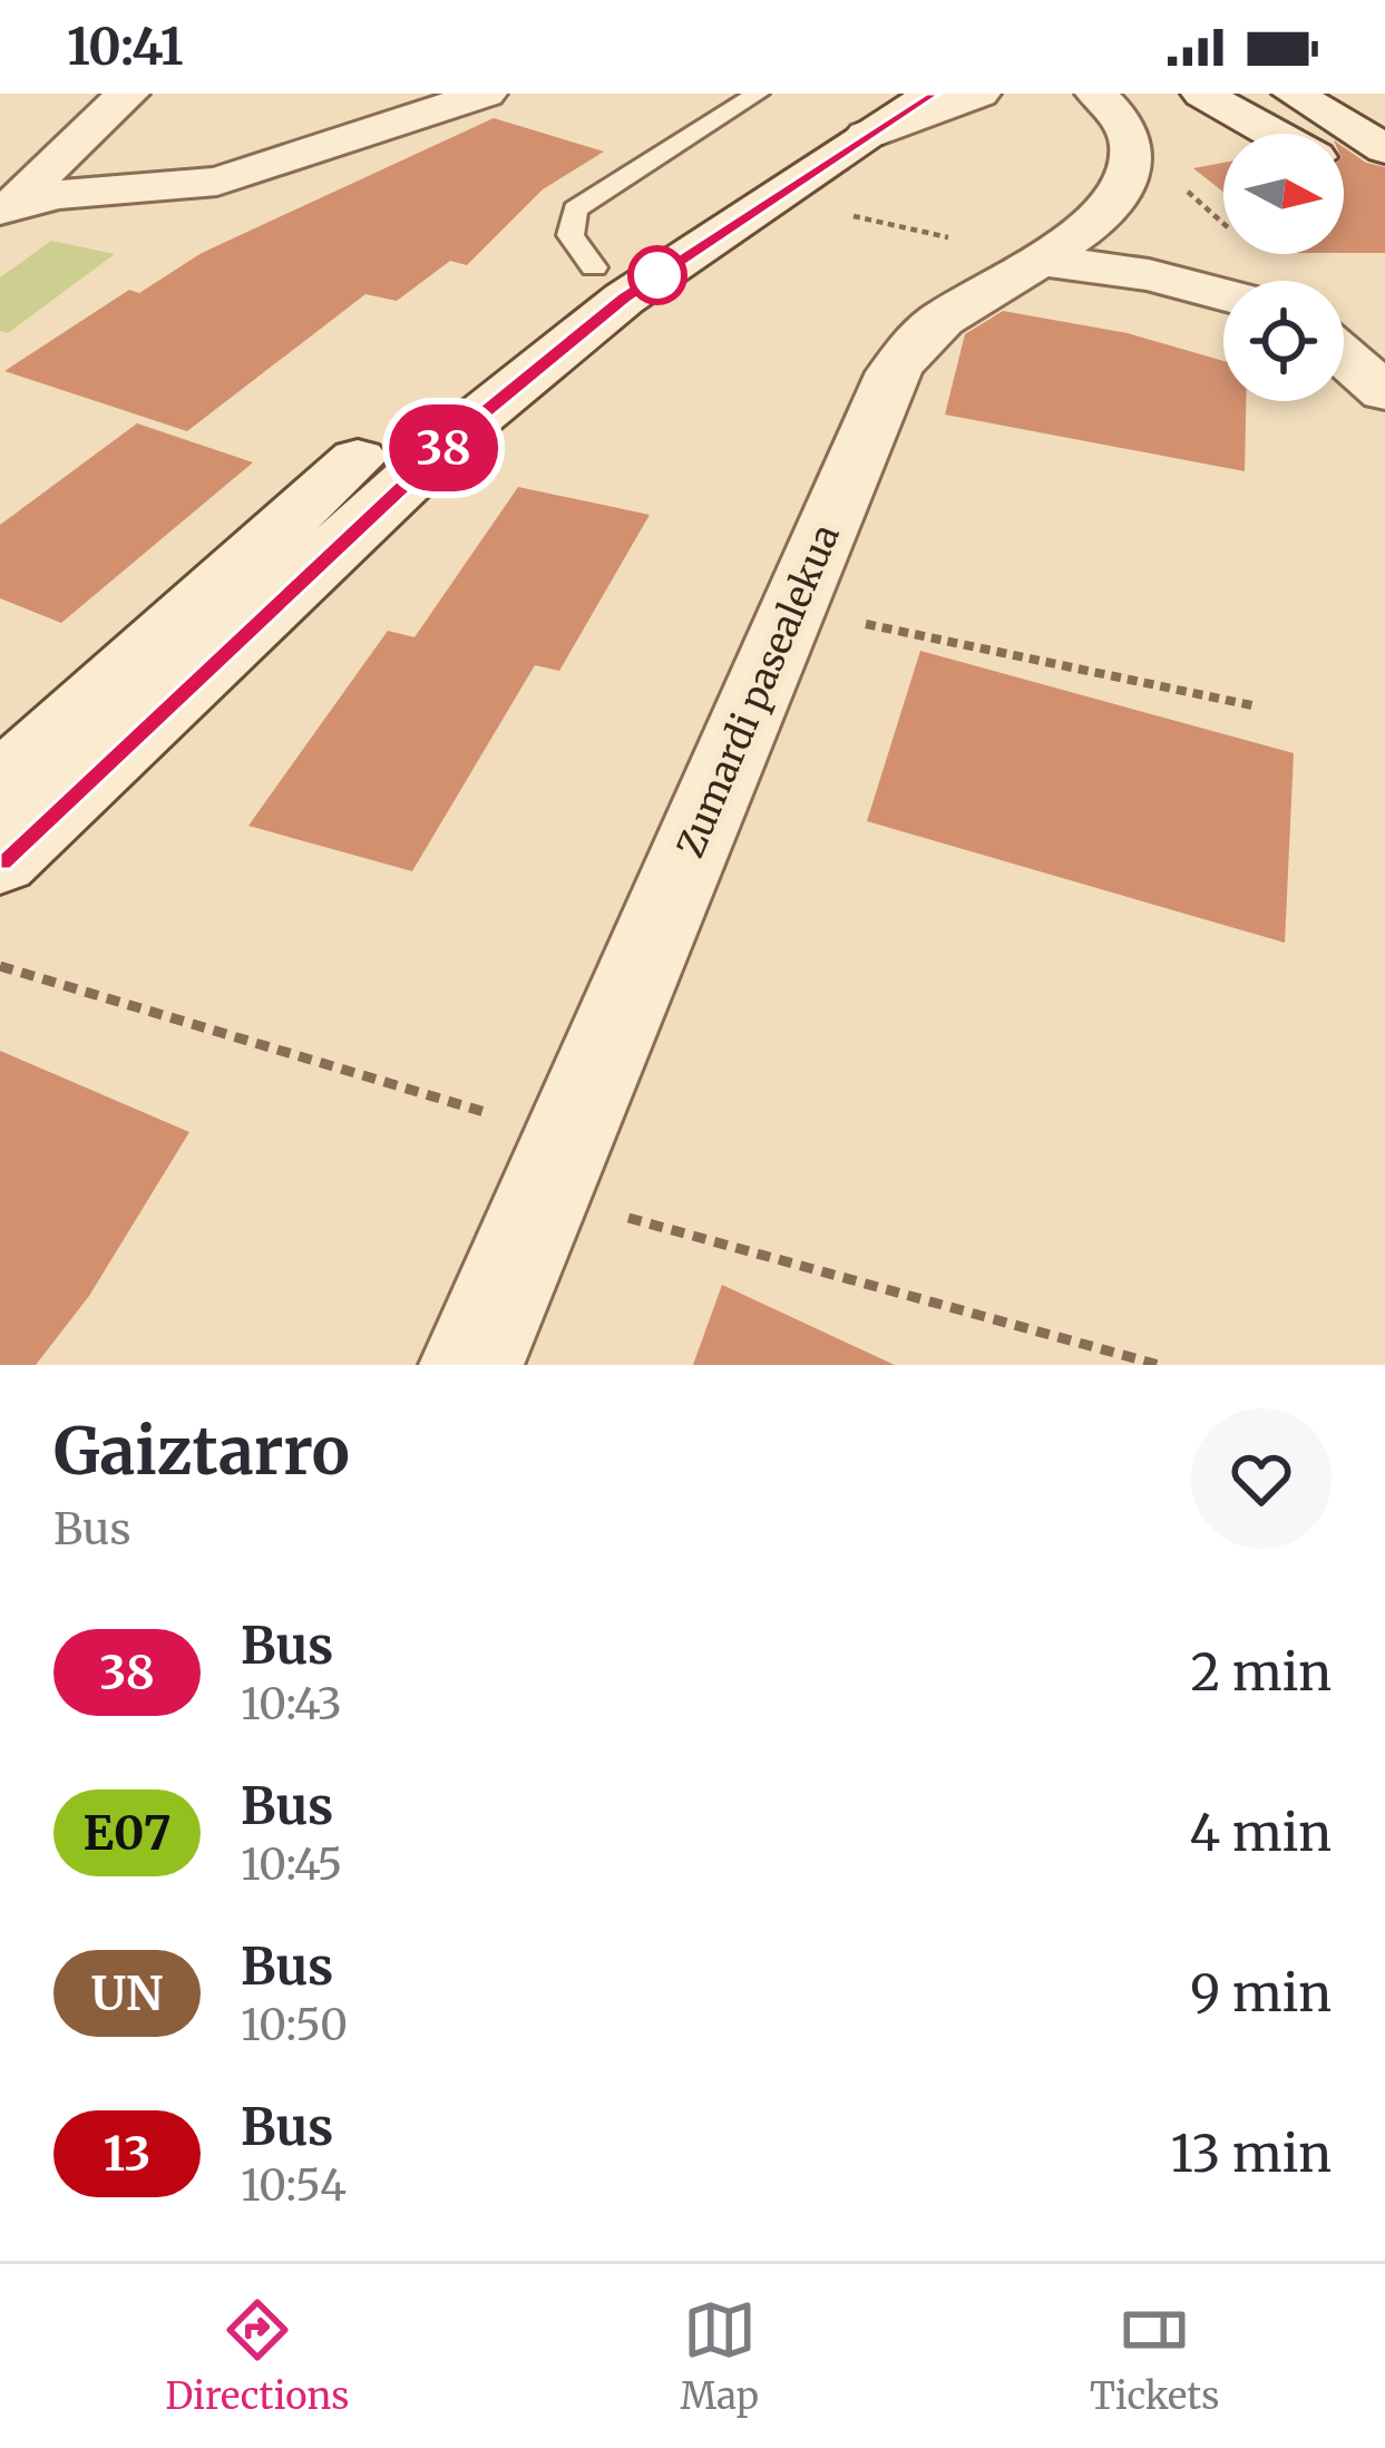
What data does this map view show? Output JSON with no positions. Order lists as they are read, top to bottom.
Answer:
{
  "streets": {
    "street": ["Zumardi pasealekua"]
  },
  "lines": ["bus line 38"],
  "north": "right",
  "page": {
    "status": "10:41",
    "on_map": "38",
    "heading": ["Gaiztarro", "Bus"],
    "list": [
      {
        "mark": "38",
        "name": "Bus",
        "note": "10:43",
        "value": "2 min"
      },
      {
        "mark": "E07",
        "name": "Bus",
        "note": "10:45",
        "value": "4 min"
      },
      {
        "mark": "UN",
        "name": "Bus",
        "note": "10:50",
        "value": "9 min"
      },
      {
        "mark": "13",
        "name": "Bus",
        "note": "10:54",
        "value": "13 min"
      }
    ],
    "tabs": ["Directions", "Map", "Tickets"]
  }
}
